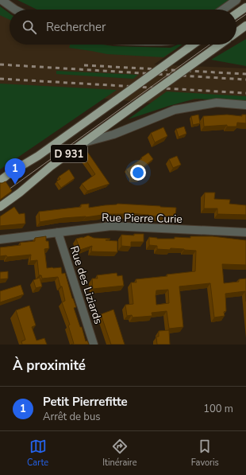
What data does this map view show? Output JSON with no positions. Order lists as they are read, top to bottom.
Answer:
{
  "streets": {
    "main road": ["D 931"],
    "street": ["Rue Pierre Curie", "Rue des Liziards"]
  },
  "crossings": [
    ["Rue Pierre Curie", "Rue des Liziards"]
  ],
  "page": {
    "search": "Rechercher",
    "pins": "1",
    "heading": "À proximité",
    "list": [
      {
        "mark": "1",
        "name": "Petit Pierrefitte",
        "note": "Arrêt de bus",
        "value": "100 m"
      }
    ],
    "nav": ["Carte", "Itinéraire", "Favoris"]
  }
}
